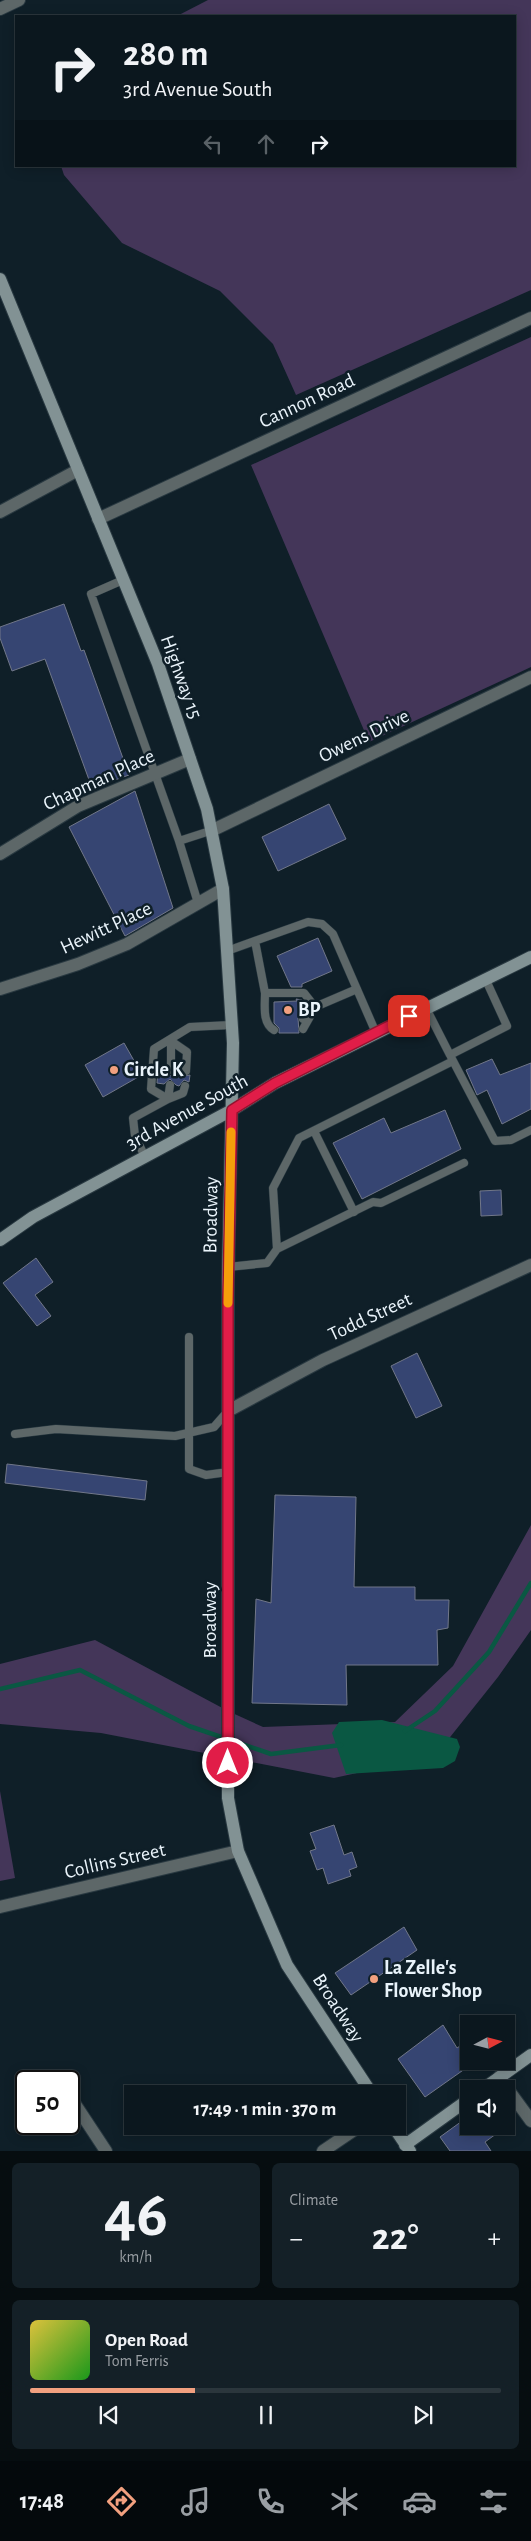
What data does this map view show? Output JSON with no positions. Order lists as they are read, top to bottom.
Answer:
{
  "streets": {
    "main road": ["Highway 15", "3rd Avenue South", "Broadway"],
    "street": [
      "Cannon Road",
      "Owens Drive",
      "Chapman Place",
      "Hewitt Place",
      "Todd Street",
      "Collins Street"
    ]
  },
  "crossings": [
    ["Cannon Road", "Highway 15"],
    ["Highway 15", "Owens Drive"],
    ["Highway 15", "Chapman Place"],
    ["Highway 15", "Hewitt Place"],
    ["Highway 15", "3rd Avenue South"],
    ["Highway 15", "Broadway"],
    ["3rd Avenue South", "Broadway"],
    ["Broadway", "Todd Street"],
    ["Broadway", "Collins Street"]
  ],
  "places": ["BP", "Circle K", "La Zelle's Flower Shop"],
  "north": "right",
  "page": {
    "turn": ["280 m", "3rd Avenue South"],
    "limit": "50",
    "trip": "17:49 · 1 min · 370 m",
    "tile": [
      ["46", "km/h"],
      "Climate"
    ],
    "heat": ["−", "22°", "+"],
    "song": ["Open Road", "Tom Ferris"],
    "tabs": "17:48"
  }
}
